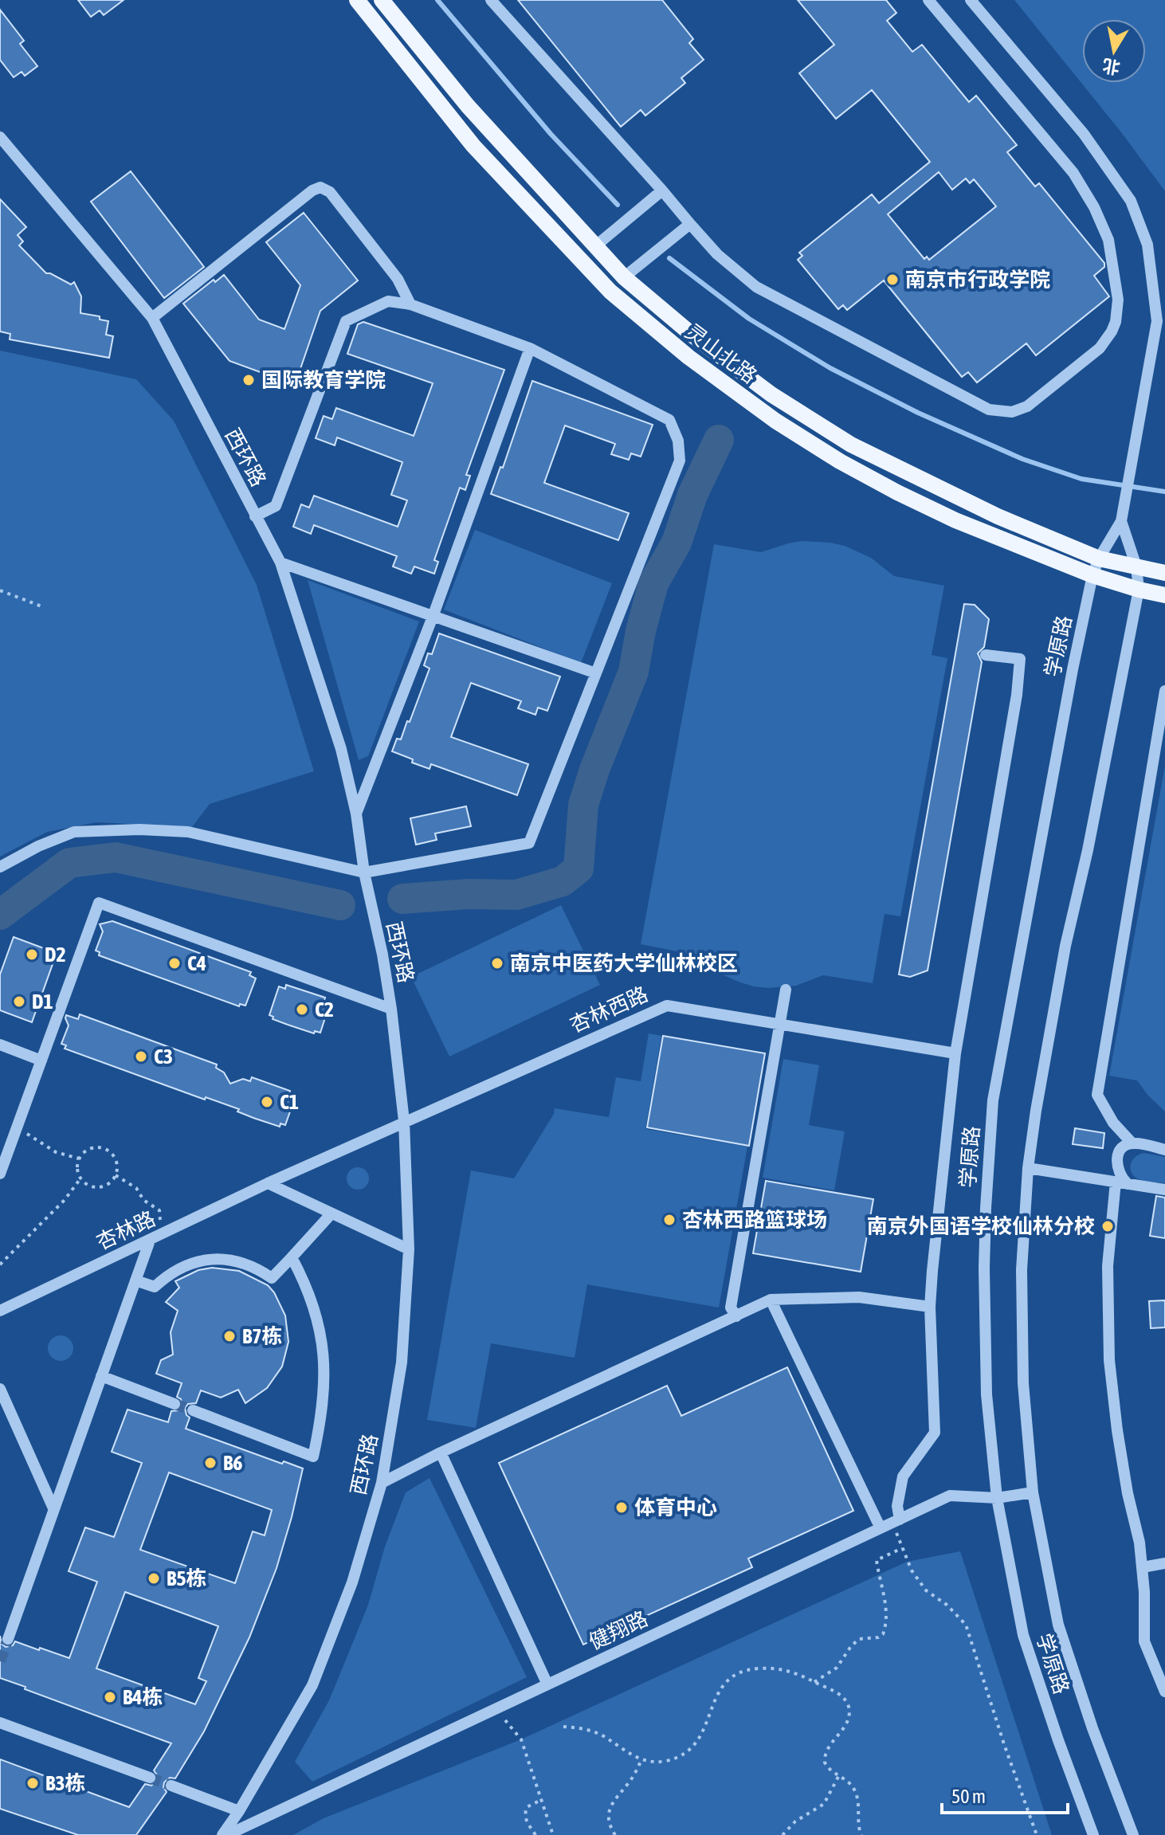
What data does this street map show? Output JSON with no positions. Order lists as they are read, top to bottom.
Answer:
{
  "streets": {
    "main road": ["灵山北路"],
    "street": [
      "西环路",
      "学原路",
      "杏林西路",
      "杏林路",
      "健翔路"
    ]
  },
  "crossings": [
    ["灵山北路", "学原路"],
    ["西环路", "杏林西路"],
    ["西环路", "杏林路"],
    ["学原路", "健翔路"],
    ["杏林西路", "杏林路"]
  ],
  "places": [
    "南京市行政学院",
    "国际教育学院",
    "D2",
    "C4",
    "南京中医药大学仙林校区",
    "D1",
    "C2",
    "C3",
    "C1",
    "杏林西路篮球场",
    "南京外国语学校仙林分校",
    "B7栋",
    "B6",
    "体育中心",
    "B5栋",
    "B4栋",
    "B3栋"
  ],
  "scale_bar": "50 m",
  "north": "bottom"
}
